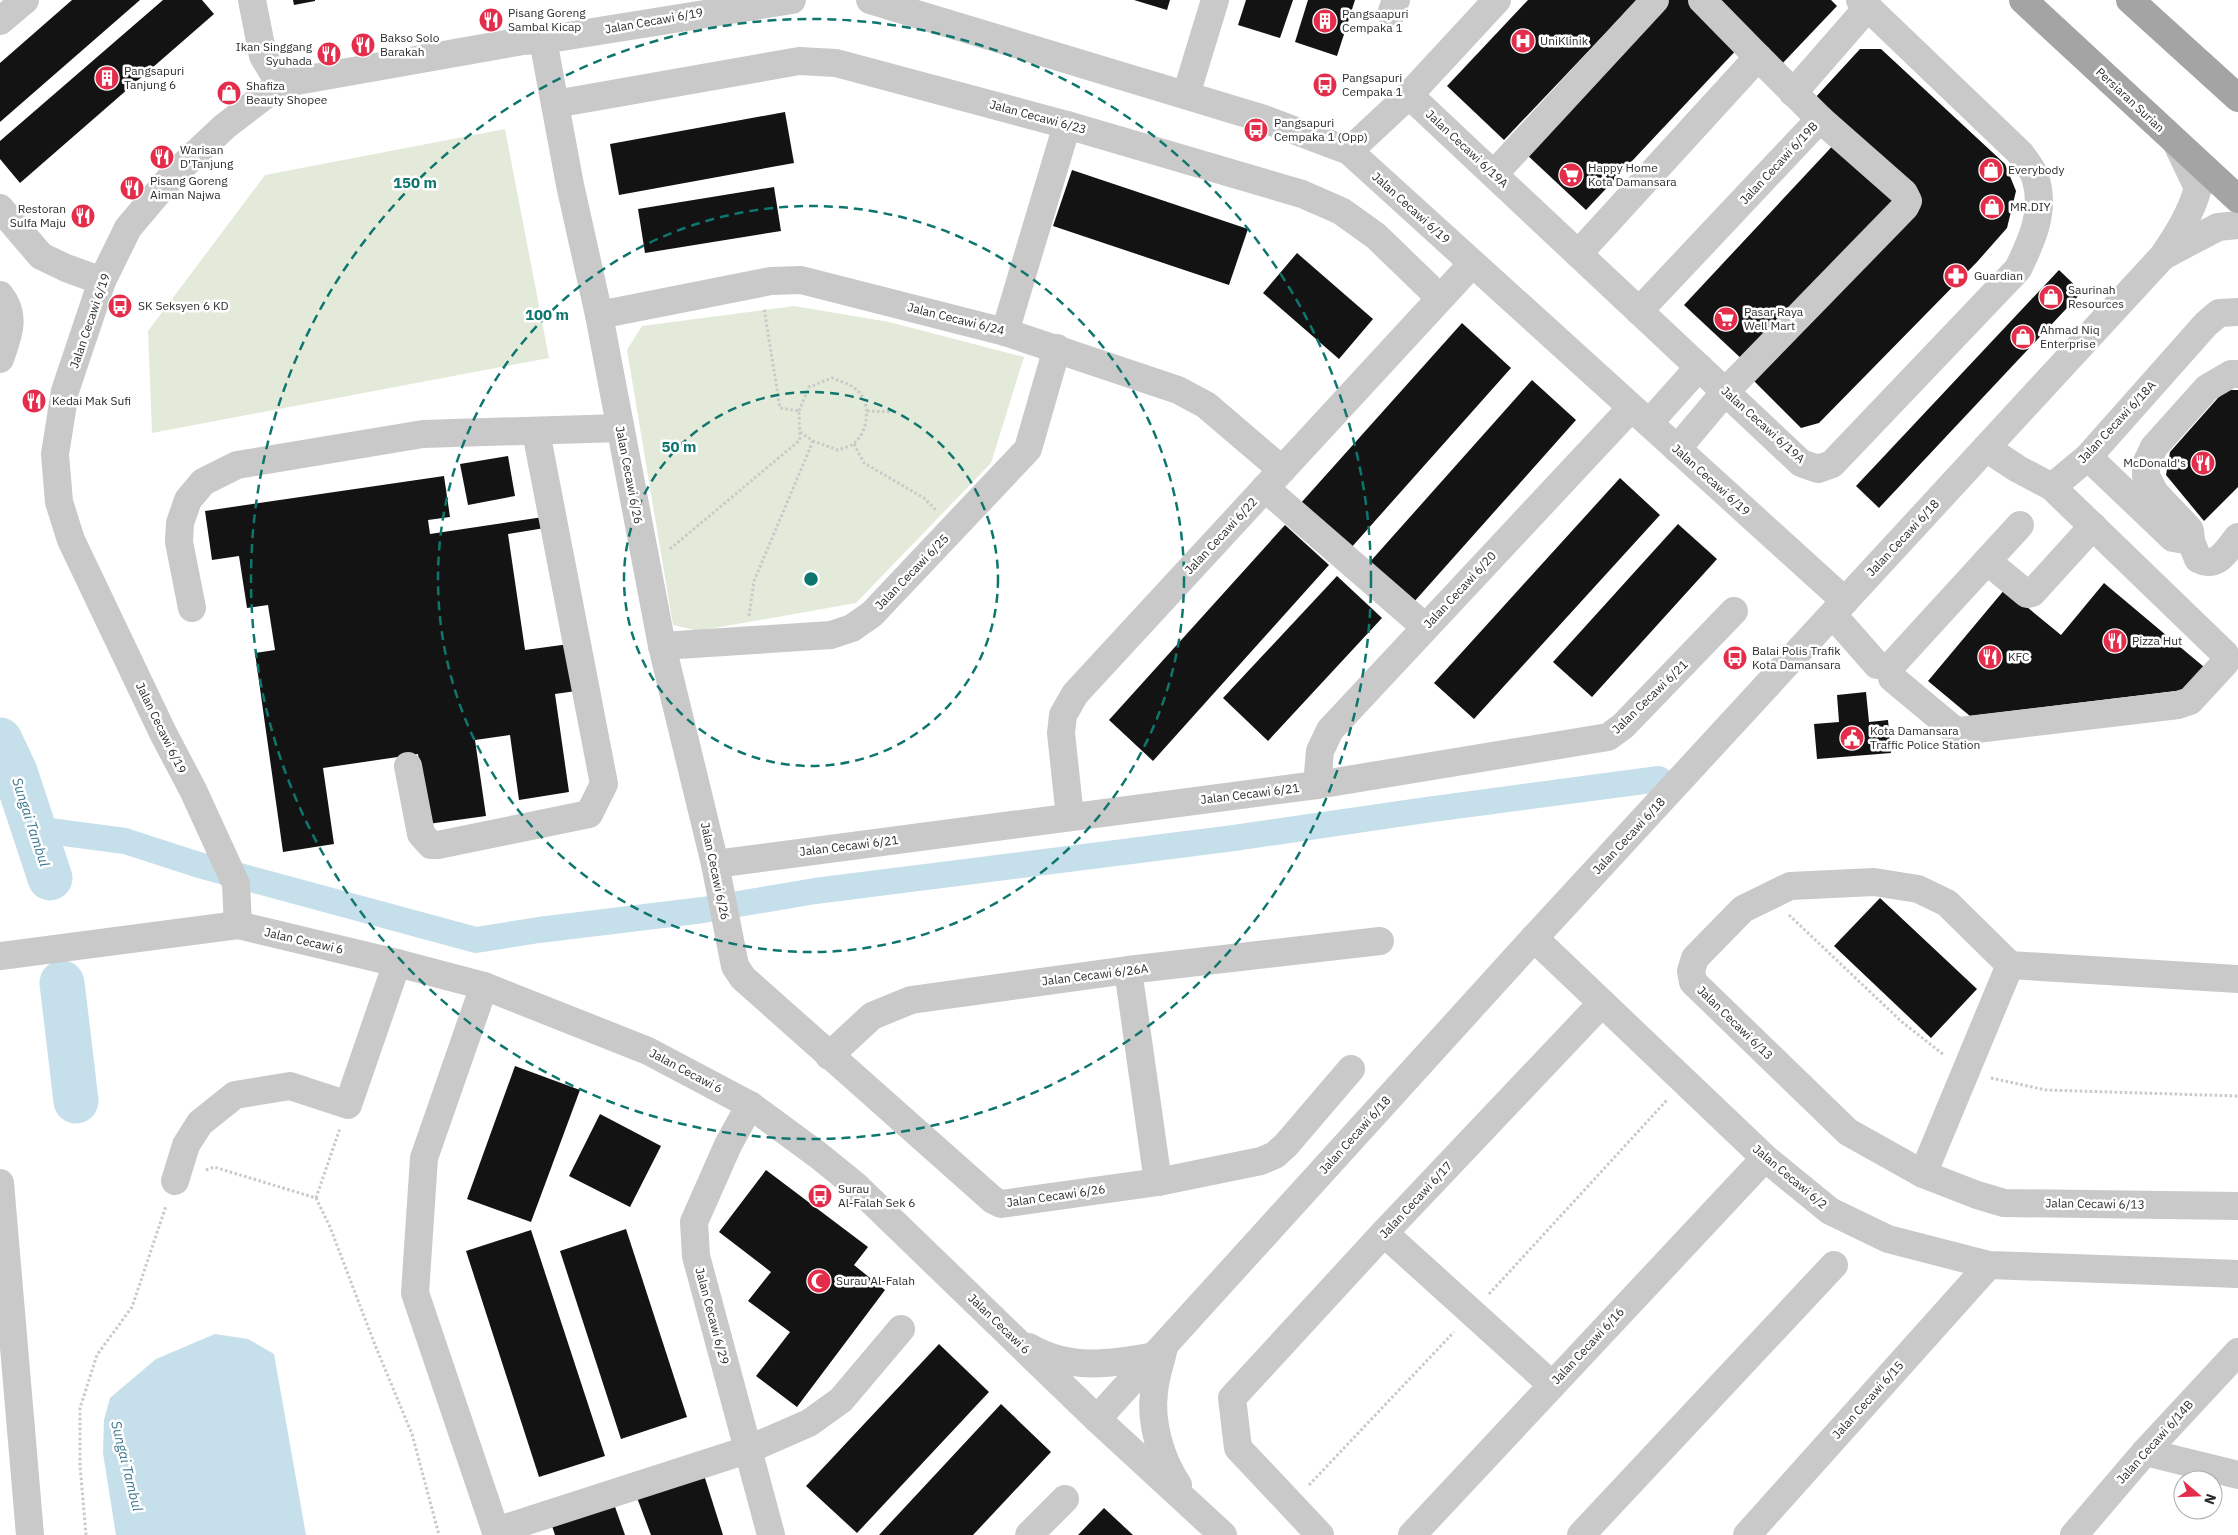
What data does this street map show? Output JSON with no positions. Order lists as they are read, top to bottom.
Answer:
{
  "streets": {
    "main road": ["Persiaran Surian"],
    "street": [
      "Jalan Cecawi 6/19",
      "Jalan Cecawi 6/23",
      "Jalan Cecawi 6/19A",
      "Jalan Cecawi 6/19B",
      "Jalan Cecawi 6/24",
      "Jalan Cecawi 6/18A",
      "Jalan Cecawi 6/26",
      "Jalan Cecawi 6/22",
      "Jalan Cecawi 6/18",
      "Jalan Cecawi 6/25",
      "Jalan Cecawi 6/20",
      "Jalan Cecawi 6/21",
      "Jalan Cecawi 6",
      "Jalan Cecawi 6/26A",
      "Jalan Cecawi 6/13",
      "Jalan Cecawi 6/2",
      "Jalan Cecawi 6/17",
      "Jalan Cecawi 6/29",
      "Jalan Cecawi 6/16",
      "Jalan Cecawi 6/15",
      "Jalan Cecawi 6/14B"
    ]
  },
  "crossings": [
    ["Jalan Cecawi 6/19", "Jalan Cecawi 6/26"],
    ["Jalan Cecawi 6/19", "Jalan Cecawi 6/18"],
    ["Jalan Cecawi 6/19", "Jalan Cecawi 6/20"],
    ["Jalan Cecawi 6/19", "Jalan Cecawi 6"],
    ["Persiaran Surian", "Jalan Cecawi 6/18"],
    ["Jalan Cecawi 6/23", "Jalan Cecawi 6/26"],
    ["Jalan Cecawi 6/23", "Jalan Cecawi 6/22"],
    ["Jalan Cecawi 6/19A", "Jalan Cecawi 6/19B"],
    ["Jalan Cecawi 6/19A", "Jalan Cecawi 6/20"],
    ["Jalan Cecawi 6/24", "Jalan Cecawi 6/26"],
    ["Jalan Cecawi 6/24", "Jalan Cecawi 6/22"],
    ["Jalan Cecawi 6/24", "Jalan Cecawi 6/25"],
    ["Jalan Cecawi 6/24", "Jalan Cecawi 6/20"],
    ["Jalan Cecawi 6/26", "Jalan Cecawi 6/25"],
    ["Jalan Cecawi 6/26", "Jalan Cecawi 6/21"],
    ["Jalan Cecawi 6/26", "Jalan Cecawi 6/26A"],
    ["Jalan Cecawi 6/22", "Jalan Cecawi 6/21"],
    ["Jalan Cecawi 6/18", "Jalan Cecawi 6"],
    ["Jalan Cecawi 6/18", "Jalan Cecawi 6/2"],
    ["Jalan Cecawi 6/20", "Jalan Cecawi 6/21"],
    ["Jalan Cecawi 6", "Jalan Cecawi 6/29"],
    ["Jalan Cecawi 6/2", "Jalan Cecawi 6/17"],
    ["Jalan Cecawi 6/2", "Jalan Cecawi 6/16"],
    ["Jalan Cecawi 6/2", "Jalan Cecawi 6/15"]
  ],
  "water": ["Sungai Tambul"],
  "places": {
    "restaurant": [
      "Pisang Goreng Sambal Kicap",
      "Bakso Solo Barakah",
      "Ikan Singgang Syuhada",
      "Warisan D'Tanjung",
      "Pisang Goreng Aiman Najwa",
      "Restoran Sulfa Maju",
      "Kedai Mak Sufi",
      "McDonald's",
      "Pizza Hut",
      "KFC"
    ],
    "building": ["Pangsaapuri Cempaka 1", "Pangsapuri Tanjung 6"],
    "hospital": ["UniKlinik"],
    "bus stop": [
      "Pangsapuri Cempaka 1",
      "Pangsapuri Cempaka 1 (Opp)",
      "SK Seksyen 6 KD",
      "Balai Polis Trafik Kota Damansara",
      "Surau Al-Falah Sek 6"
    ],
    "shop": [
      "Shafiza Beauty Shopee",
      "Everybody",
      "MR.DIY",
      "Saurinah Resources",
      "Ahmad Niq Enterprise"
    ],
    "supermarket": ["Happy Home Kota Damansara", "Pasar Raya Well Mart"],
    "pharmacy": ["Guardian"],
    "public building": ["Kota Damansara Traffic Police Station"],
    "mosque": ["Surau Al-Falah"]
  },
  "north": "right",
  "rings": ["150 m", "100 m", "50 m"]
}
